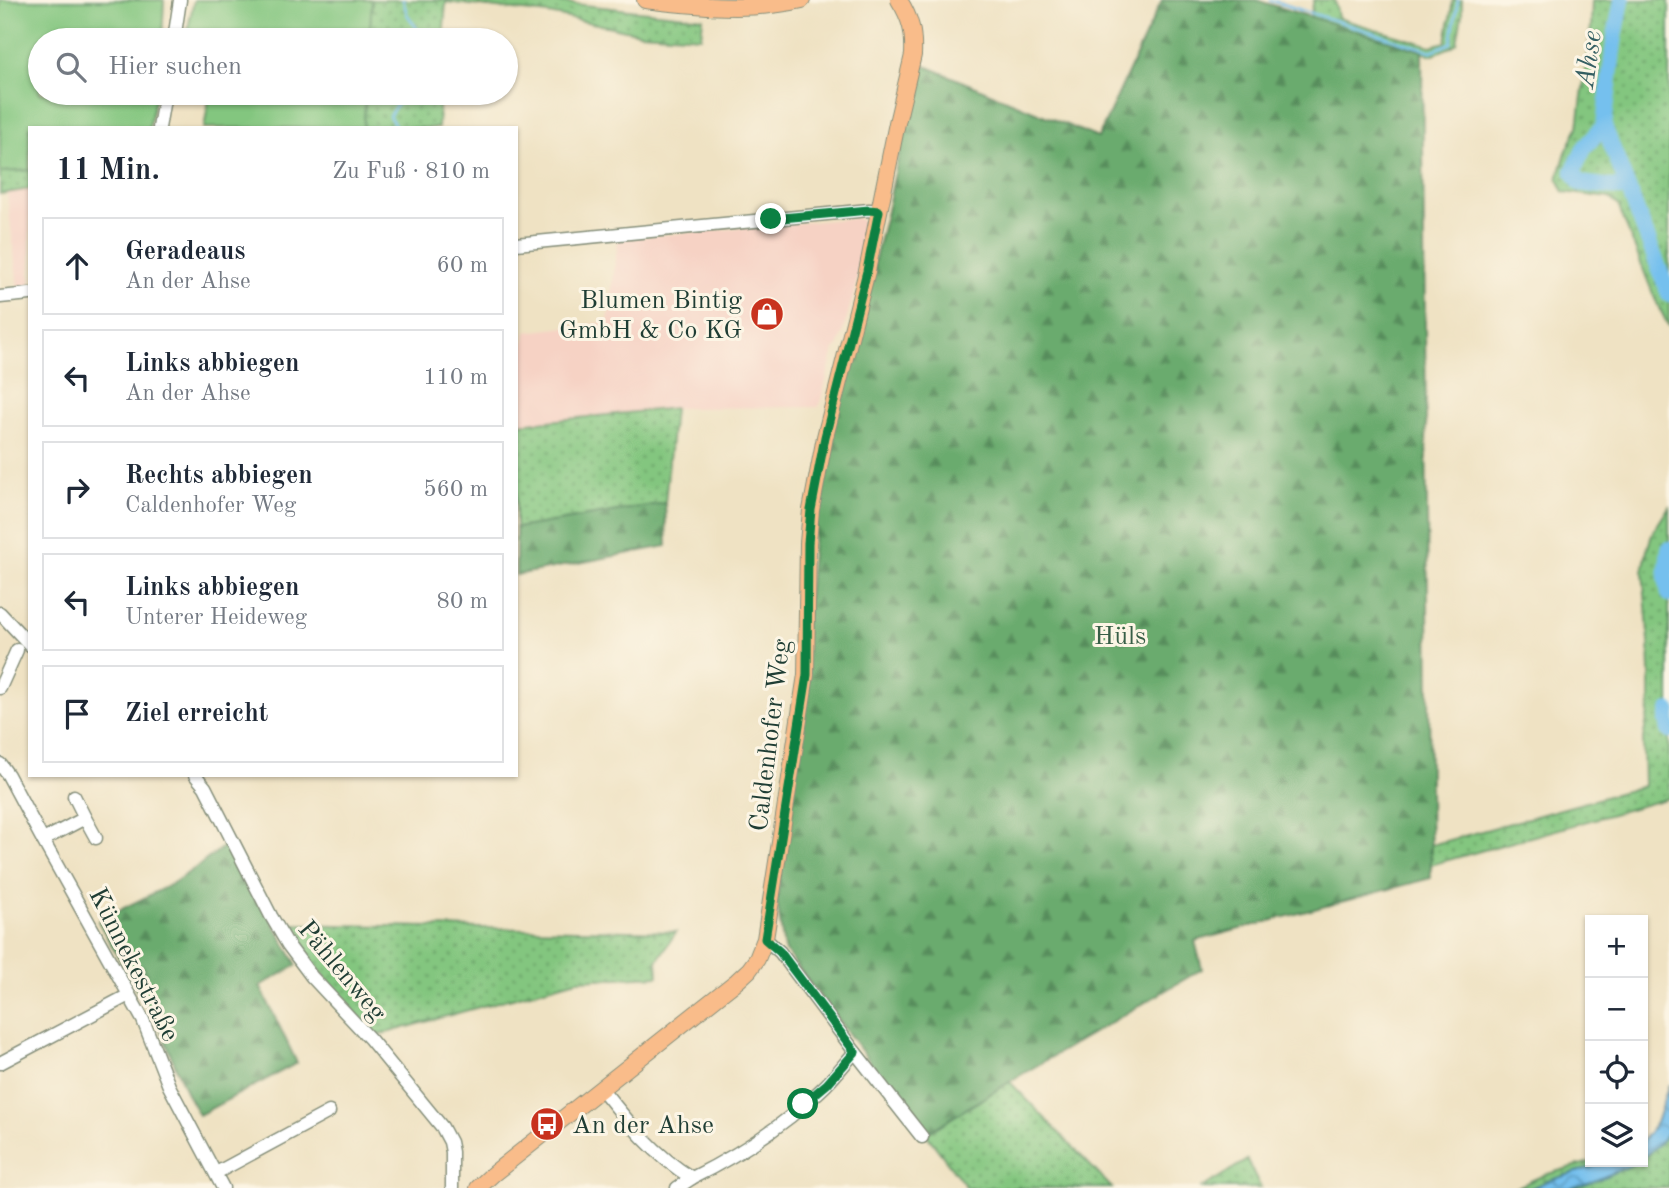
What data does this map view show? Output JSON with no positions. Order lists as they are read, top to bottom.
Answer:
{
  "streets": {
    "main road": ["Caldenhofer Weg"],
    "street": ["Künnekestraße", "Pählenweg"]
  },
  "water": ["Ahse"],
  "parks": ["Hüls"],
  "places": {
    "shop": ["Blumen Bintig GmbH & Co KG"],
    "bus stop": ["An der Ahse"]
  },
  "page": {
    "search": "Hier suchen",
    "heading": ["11 Min.", "Zu Fuß · 810 m"],
    "list": [
      ["Geradeaus", "An der Ahse", "60 m"],
      ["Links abbiegen", "An der Ahse", "110 m"],
      ["Rechts abbiegen", "Caldenhofer Weg", "560 m"],
      ["Links abbiegen", "Unterer Heideweg", "80 m"],
      "Ziel erreicht"
    ],
    "map_buttons": ["+", "−"]
  }
}
